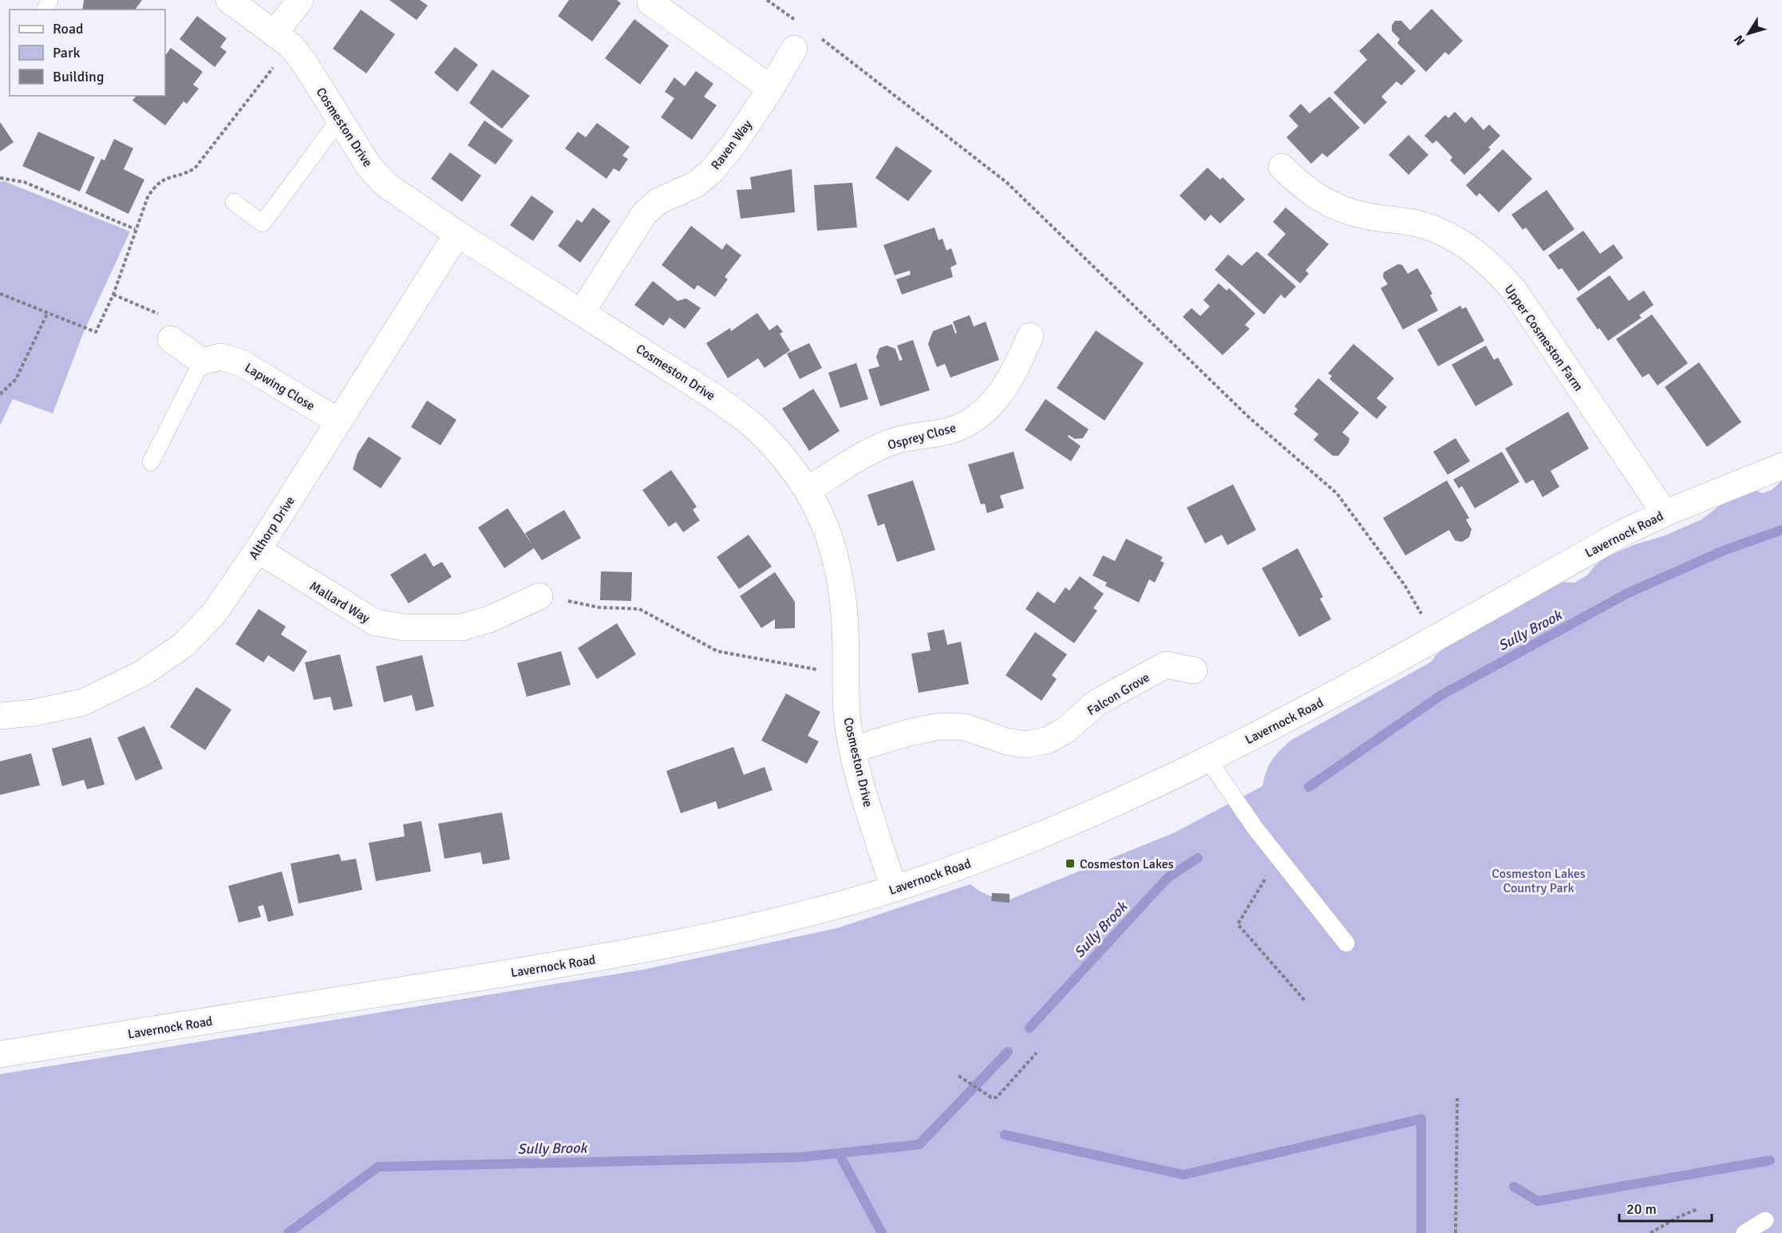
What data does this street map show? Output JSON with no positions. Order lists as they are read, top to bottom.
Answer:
{
  "streets": {
    "street": [
      "Cosmeston Drive",
      "Raven Way",
      "Upper Cosmeston Farm",
      "Lapwing Close",
      "Osprey Close",
      "Althorp Drive",
      "Lavernock Road",
      "Mallard Way",
      "Falcon Grove"
    ]
  },
  "crossings": [
    ["Cosmeston Drive", "Raven Way"],
    ["Cosmeston Drive", "Osprey Close"],
    ["Cosmeston Drive", "Althorp Drive"],
    ["Cosmeston Drive", "Lavernock Road"],
    ["Cosmeston Drive", "Falcon Grove"],
    ["Upper Cosmeston Farm", "Lavernock Road"],
    ["Lapwing Close", "Althorp Drive"],
    ["Althorp Drive", "Mallard Way"]
  ],
  "water": ["Sully Brook"],
  "parks": ["Cosmeston Lakes Country Park"],
  "places": {
    "transit": ["Cosmeston Lakes"]
  },
  "legend": ["Road", "Park", "Building"],
  "scale_bar": "20 m",
  "north": "bottom left"
}
